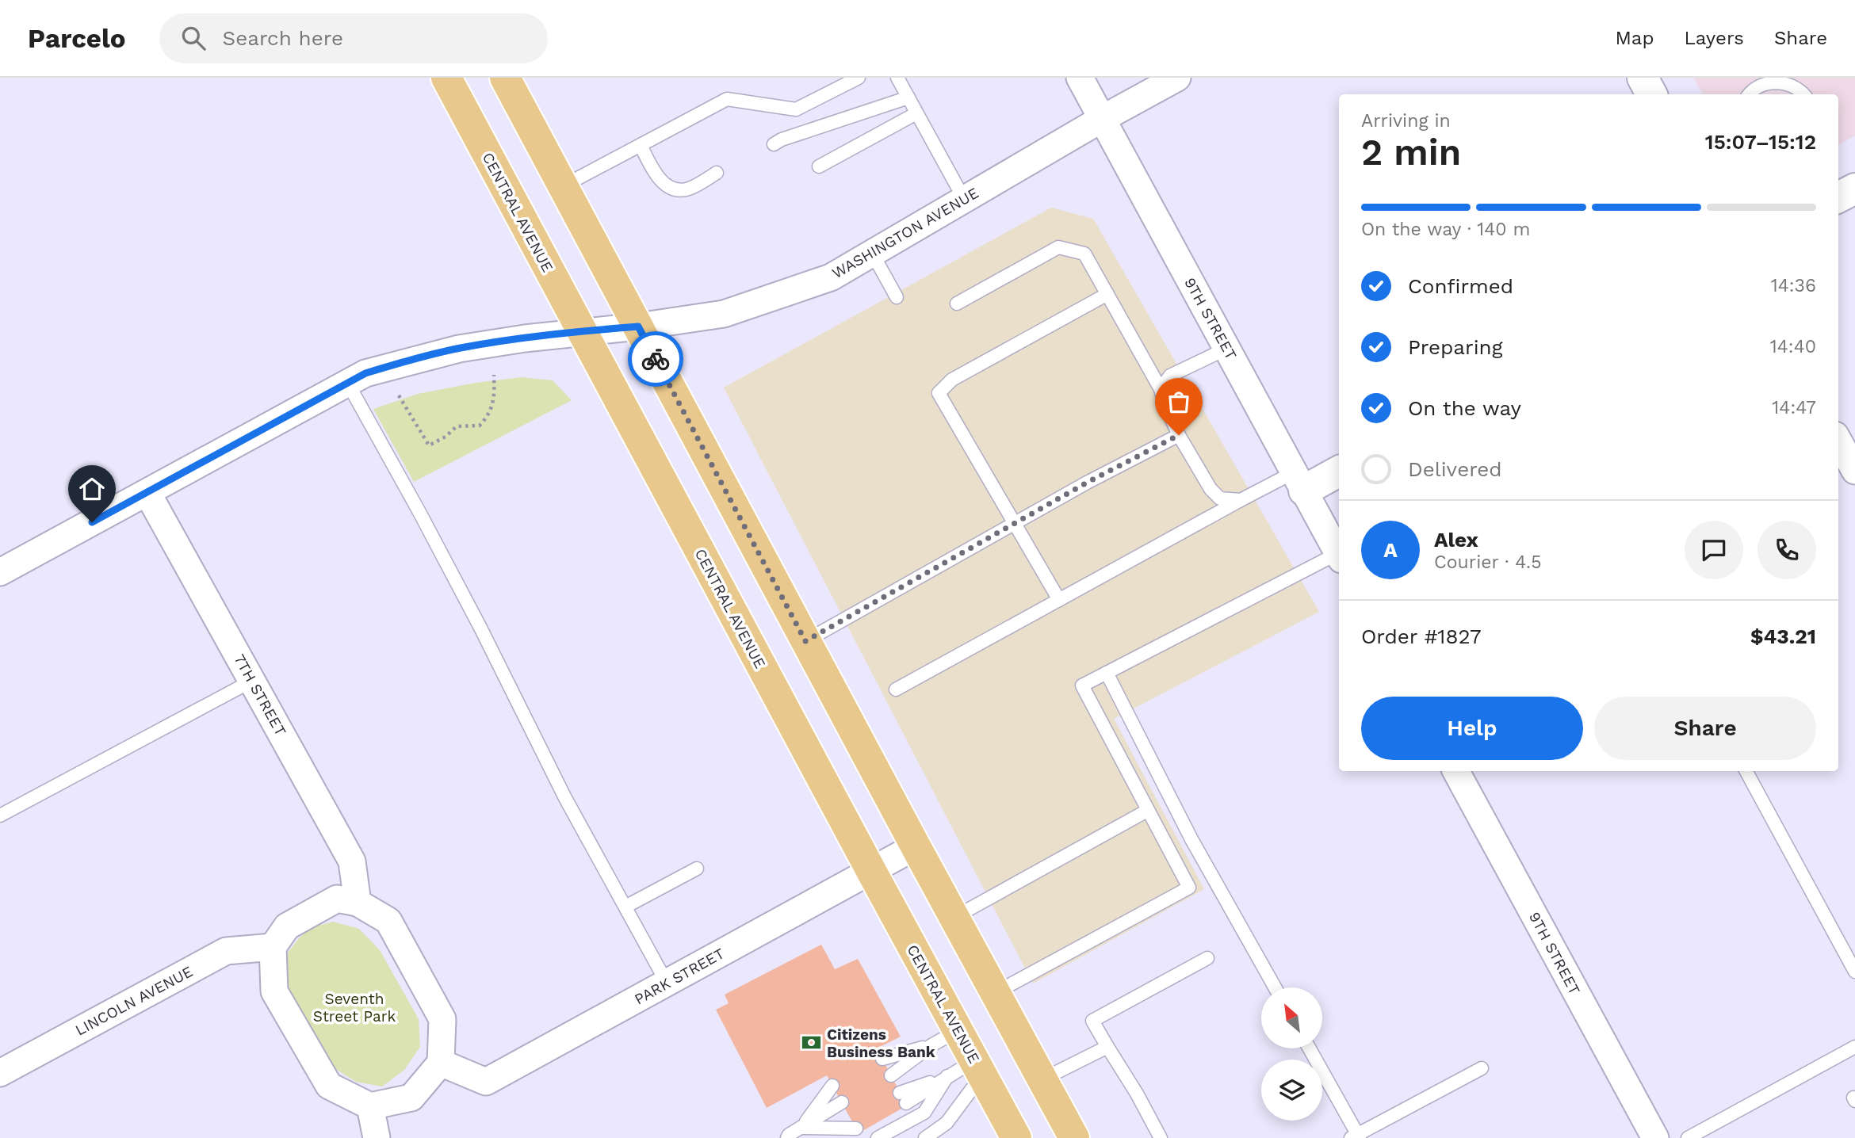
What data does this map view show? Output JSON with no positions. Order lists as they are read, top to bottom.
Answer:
{
  "streets": {
    "main road": ["CENTRAL AVENUE"],
    "street": [
      "WASHINGTON AVENUE",
      "9TH STREET",
      "7TH STREET",
      "PARK STREET",
      "LINCOLN AVENUE"
    ]
  },
  "crossings": [
    ["CENTRAL AVENUE", "WASHINGTON AVENUE"],
    ["CENTRAL AVENUE", "PARK STREET"],
    ["WASHINGTON AVENUE", "9TH STREET"],
    ["WASHINGTON AVENUE", "7TH STREET"],
    ["7TH STREET", "PARK STREET"],
    ["7TH STREET", "LINCOLN AVENUE"],
    ["PARK STREET", "LINCOLN AVENUE"]
  ],
  "parks": ["Seventh Street Park"],
  "places": {
    "bank": ["Citizens Business Bank"]
  },
  "north": "top left",
  "page": {
    "header": "Parcelo",
    "search": "Search here",
    "nav": ["Map", "Layers", "Share"],
    "heading": ["2 min", "Arriving in", "15:07–15:12"],
    "panel": [
      "Alex",
      "Courier · 4.5",
      "Order #1827",
      "$43.21"
    ],
    "bar": "On the way · 140 m",
    "list": [
      ["Confirmed", "14:36"],
      ["Preparing", "14:40"],
      ["On the way", "14:47"],
      "Delivered"
    ],
    "round": "A",
    "buttons": ["Help", "Share"]
  }
}
